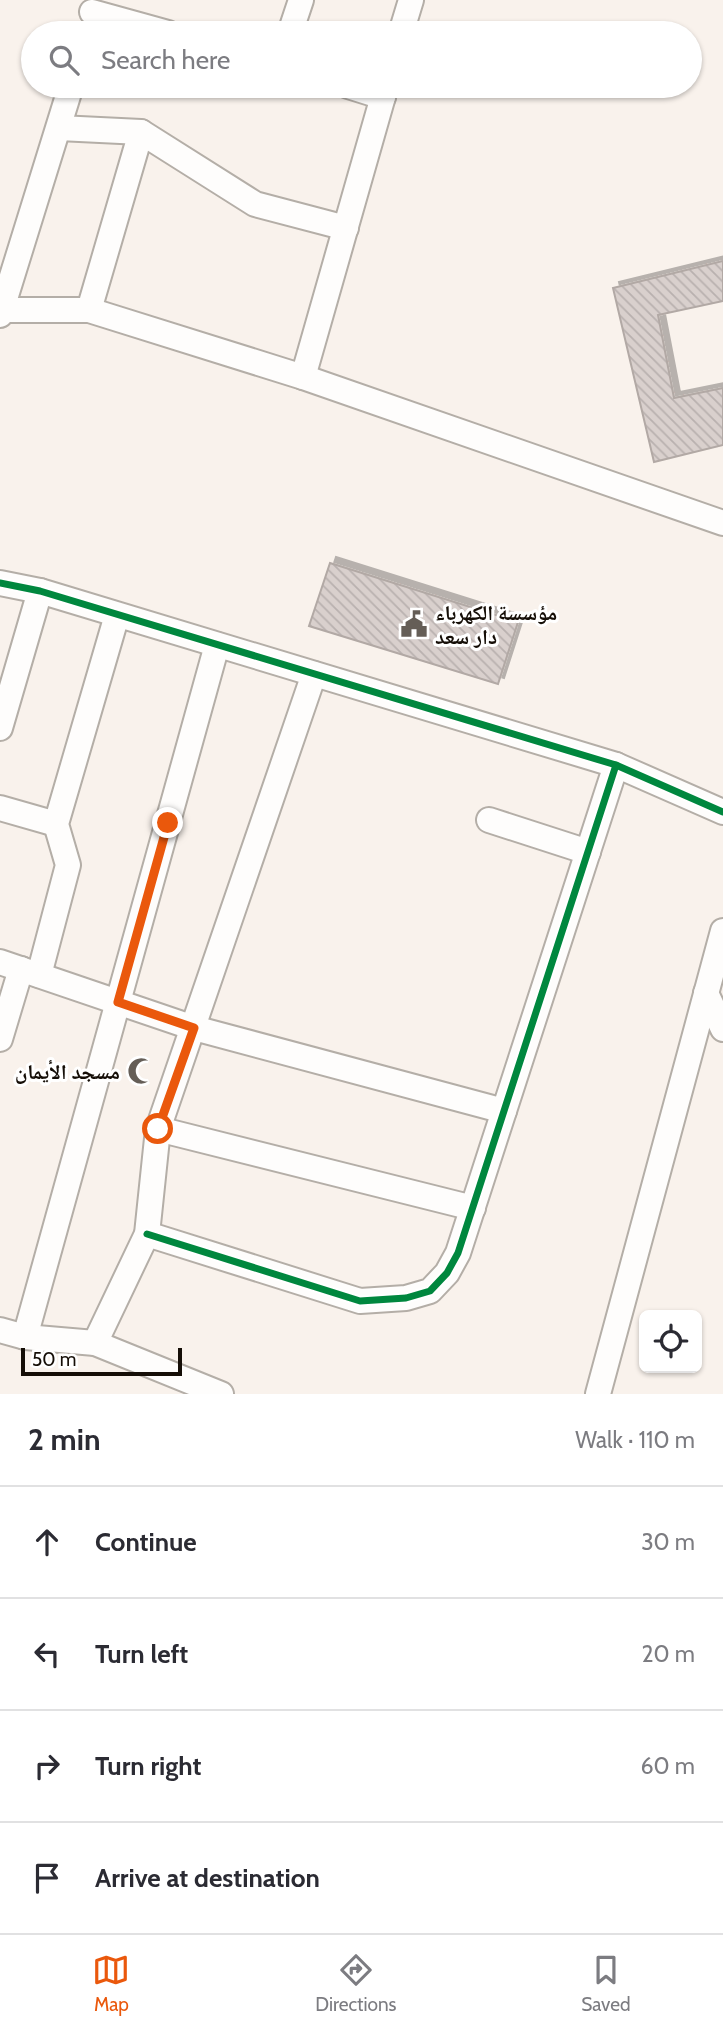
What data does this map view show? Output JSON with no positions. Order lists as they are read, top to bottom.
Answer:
{
  "places": {
    "public building": ["مؤسسة الكهرباء دار سعد"],
    "mosque": ["مسجد الأيمان"]
  },
  "scale_bar": "50 m",
  "page": {
    "search": "Search here",
    "scale": "50 m",
    "heading": ["2 min", "Walk · 110 m"],
    "list": [
      ["Continue", "30 m"],
      ["Turn left", "20 m"],
      ["Turn right", "60 m"],
      "Arrive at destination"
    ],
    "nav": ["Map", "Directions", "Saved"]
  }
}
